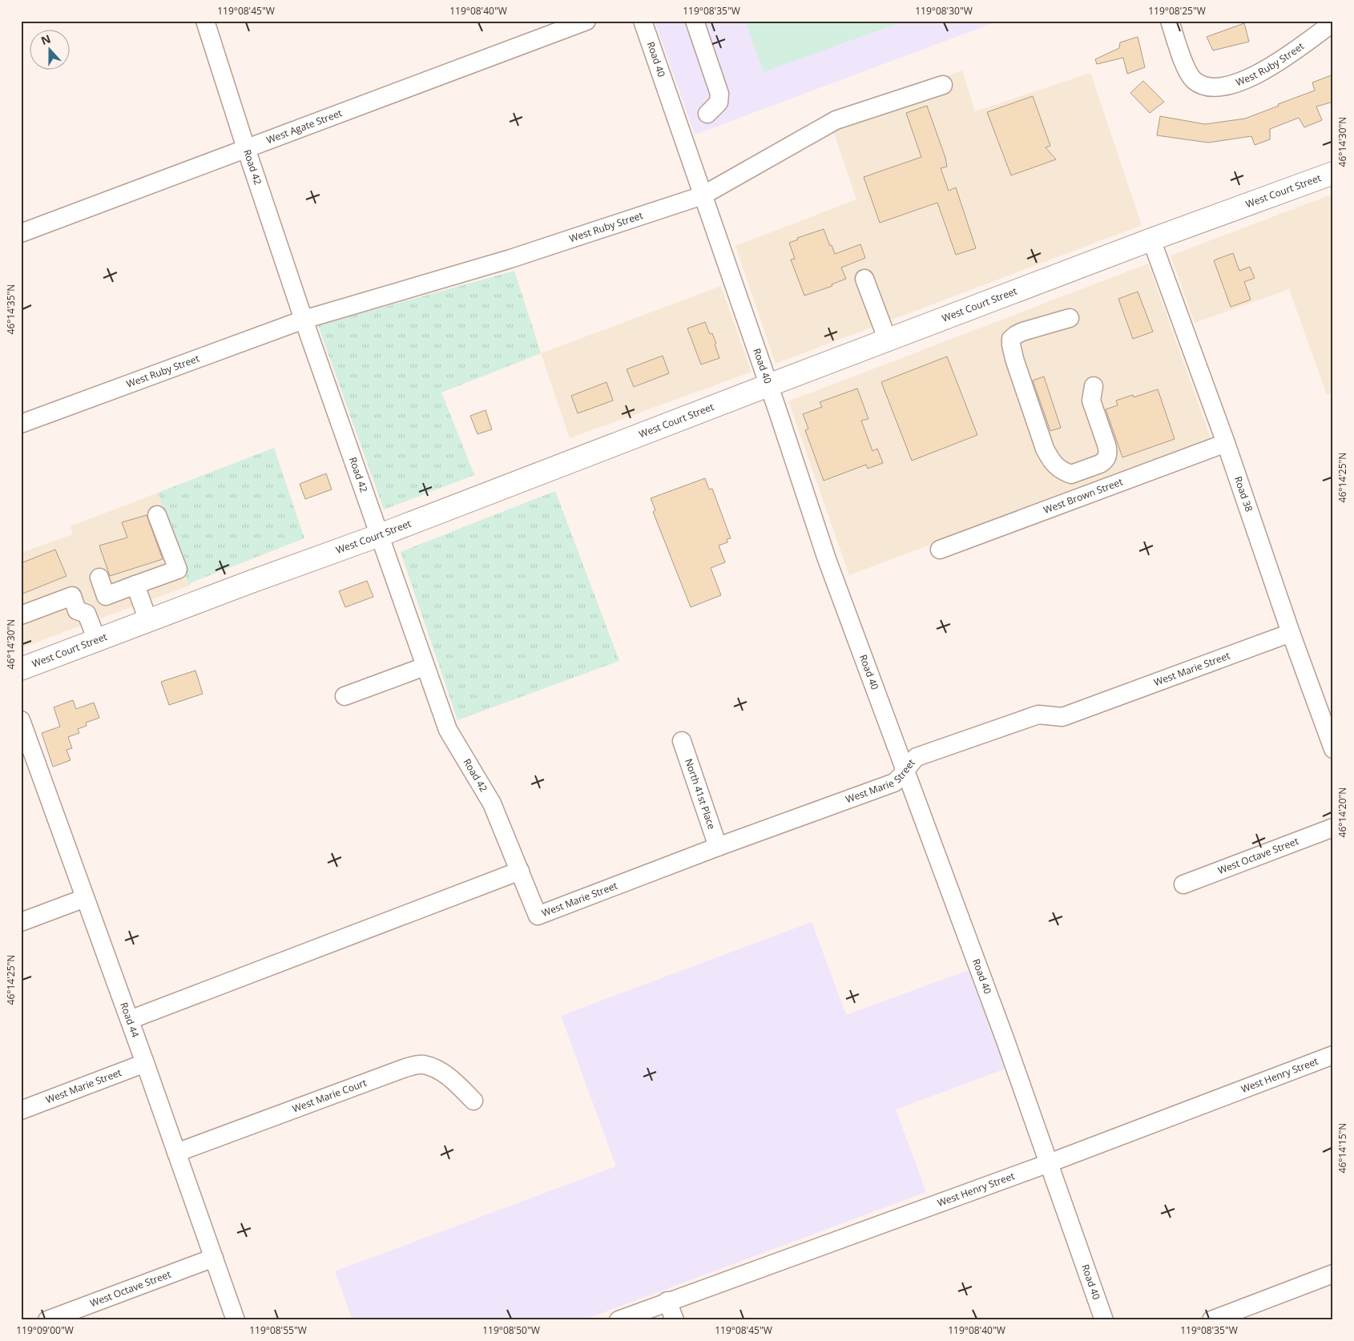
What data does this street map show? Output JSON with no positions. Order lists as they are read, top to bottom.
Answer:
{
  "streets": {
    "main road": ["West Court Street"],
    "street": [
      "Road 40",
      "West Ruby Street",
      "West Agate Street",
      "Road 42",
      "Road 38",
      "West Brown Street",
      "West Marie Street",
      "North 41st Place",
      "West Octave Street",
      "Road 44",
      "West Henry Street",
      "West Marie Court"
    ]
  },
  "crossings": [
    ["Road 40", "West Ruby Street"],
    ["Road 40", "West Court Street"],
    ["Road 40", "West Marie Street"],
    ["Road 40", "West Henry Street"],
    ["West Ruby Street", "Road 42"],
    ["West Agate Street", "Road 42"],
    ["Road 42", "West Court Street"],
    ["Road 42", "West Marie Street"],
    ["West Court Street", "Road 38"],
    ["Road 38", "West Brown Street"],
    ["Road 38", "West Marie Street"],
    ["West Marie Street", "North 41st Place"],
    ["West Marie Street", "Road 44"],
    ["West Octave Street", "Road 44"],
    ["Road 44", "West Marie Court"]
  ],
  "north": "top",
  "coordinates": [
    "119°08'45\"W",
    "119°08'40\"W",
    "119°08'35\"W",
    "119°08'30\"W",
    "119°08'25\"W",
    "46°14'30\"N",
    "46°14'35\"N",
    "46°14'25\"N",
    "46°14'20\"N",
    "46°14'15\"N",
    "119°09'00\"W",
    "119°08'55\"W",
    "119°08'50\"W"
  ]
}
